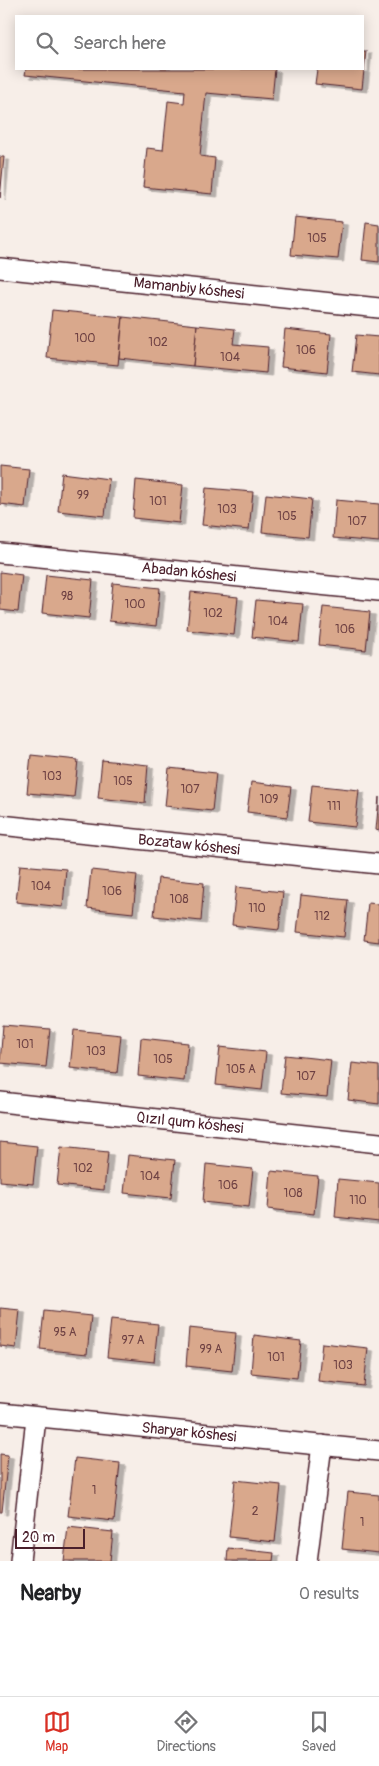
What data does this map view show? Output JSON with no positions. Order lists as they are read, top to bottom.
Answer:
{
  "streets": {
    "street": [
      "Mamanbiy kóshesi",
      "Abadan kóshesi",
      "Bozataw kóshesi",
      "Qızıl qum kóshesi",
      "Sharyar kóshesi"
    ]
  },
  "house_numbers": [
    "105",
    "100",
    "102",
    "106",
    "104",
    "99",
    "101",
    "103",
    "105",
    "107",
    "98",
    "100",
    "102",
    "104",
    "106",
    "103",
    "105",
    "107",
    "109",
    "111",
    "104",
    "106",
    "108",
    "110",
    "112",
    "101",
    "103",
    "105",
    "105 А",
    "107",
    "102",
    "104",
    "106",
    "108",
    "110",
    "95 А",
    "97 А",
    "99 А",
    "101",
    "103",
    "1",
    "2",
    "1"
  ],
  "scale_bar": "20 m",
  "page": {
    "search": "Search here",
    "scale": "20 m",
    "heading": ["Nearby", "0 results"],
    "nav": ["Map", "Directions", "Saved"]
  }
}
